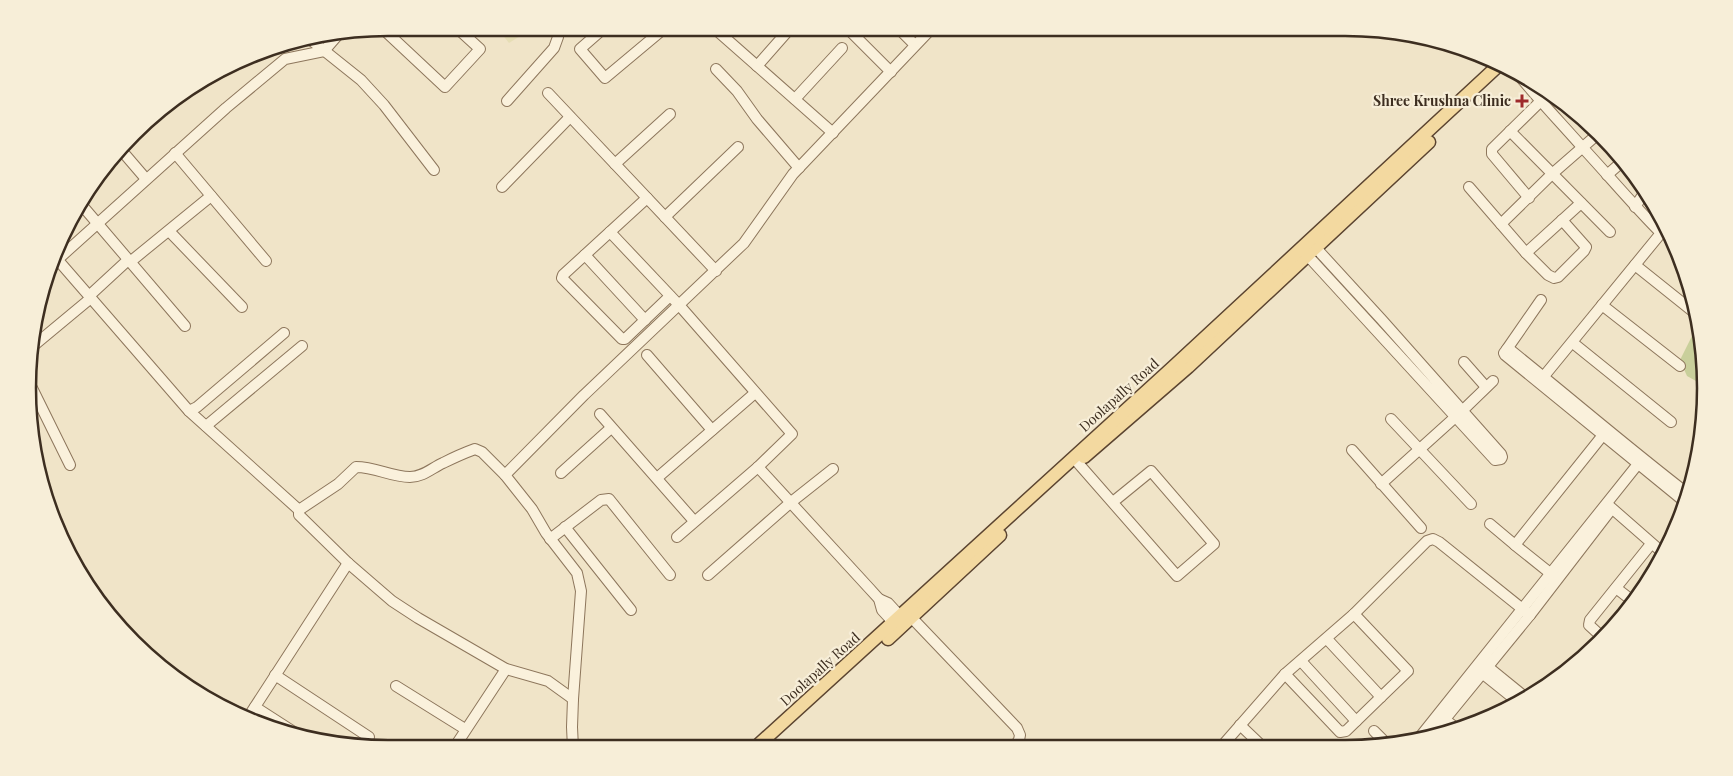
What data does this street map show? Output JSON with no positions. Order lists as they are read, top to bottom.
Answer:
{
  "streets": {
    "main road": ["Doolapally Road"]
  },
  "places": {
    "health": ["Shree Krushna Clinic"]
  }
}
